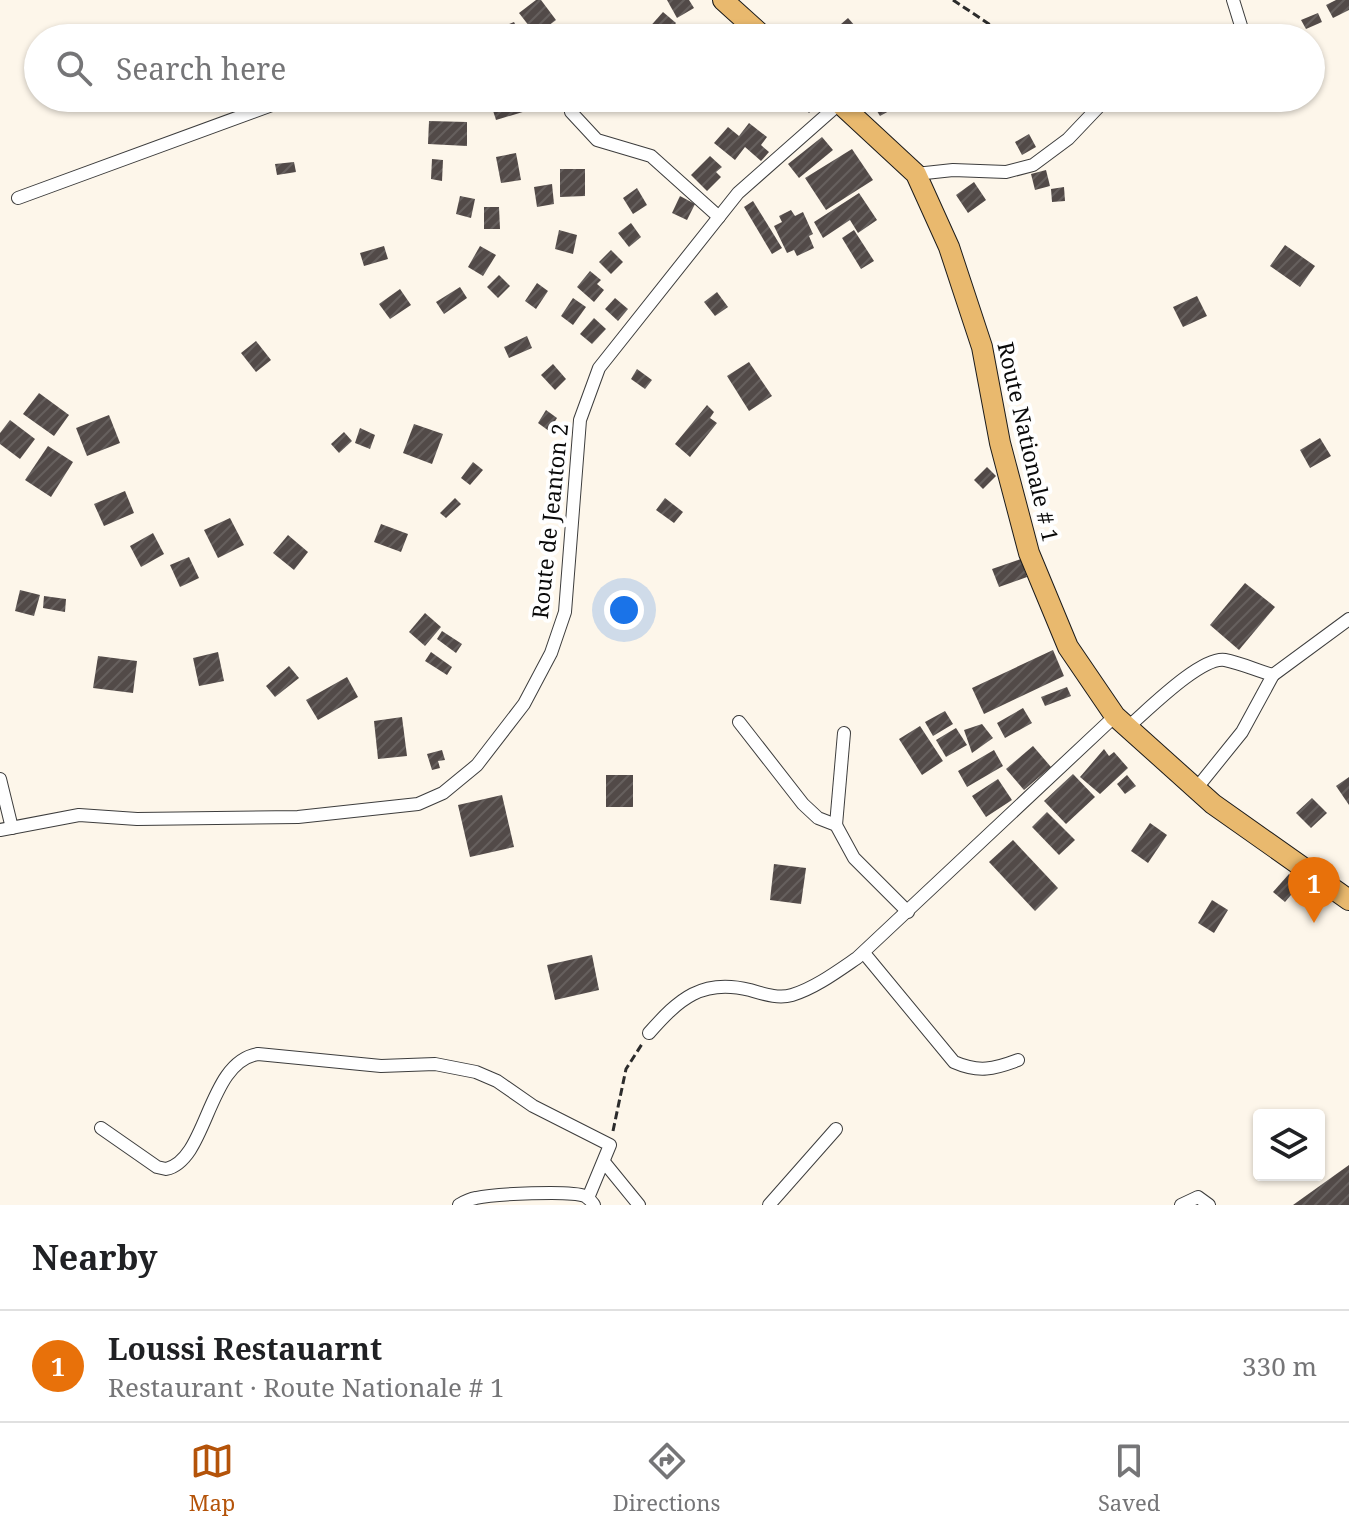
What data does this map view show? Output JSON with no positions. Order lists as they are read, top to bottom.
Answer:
{
  "streets": {
    "main road": ["Route Nationale # 1"],
    "street": ["Route de Jeanton 2"]
  },
  "page": {
    "search": "Search here",
    "pins": "1",
    "heading": "Nearby",
    "list": [
      {
        "mark": "1",
        "name": "Loussi Restauarnt",
        "note": "Restaurant · Route Nationale # 1",
        "value": "330 m"
      }
    ],
    "nav": ["Map", "Directions", "Saved"]
  }
}
